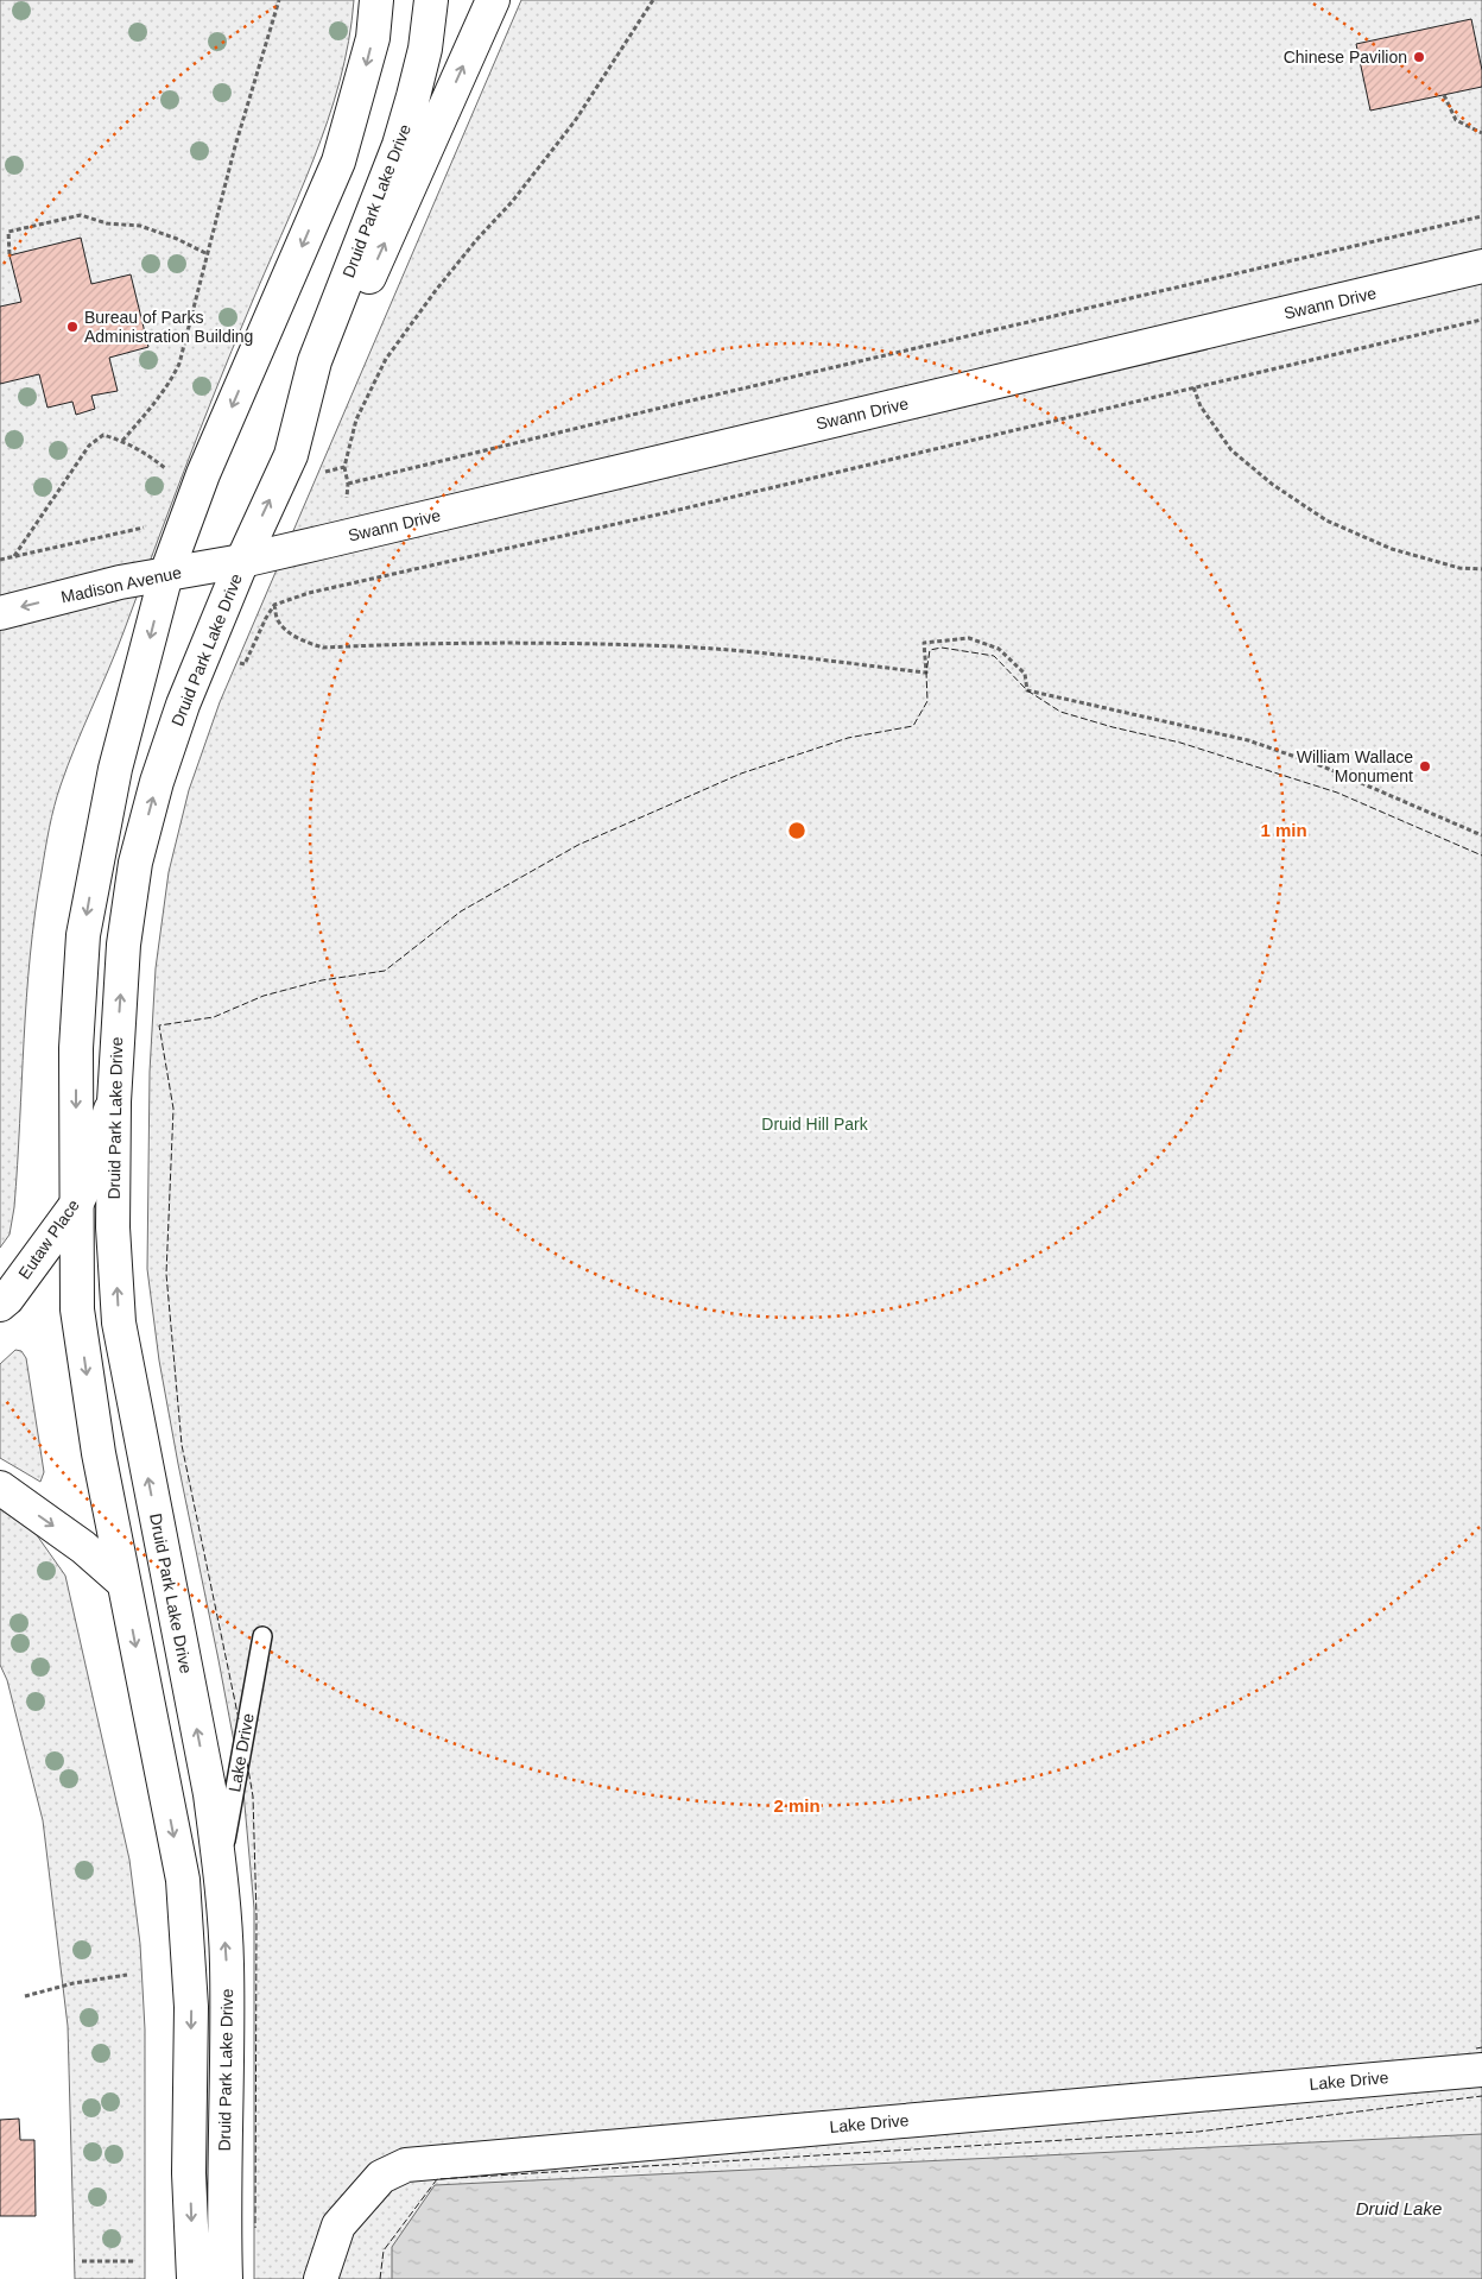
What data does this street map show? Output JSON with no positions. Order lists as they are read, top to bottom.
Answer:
{
  "streets": {
    "main road": [
      "Druid Park Lake Drive",
      "Swann Drive",
      "Madison Avenue",
      "Eutaw Place",
      "Lake Drive"
    ]
  },
  "crossings": [
    ["Druid Park Lake Drive", "Swann Drive"],
    ["Druid Park Lake Drive", "Madison Avenue"],
    ["Druid Park Lake Drive", "Eutaw Place"],
    ["Druid Park Lake Drive", "Lake Drive"],
    ["Swann Drive", "Madison Avenue"]
  ],
  "one_way": ["Madison Avenue"],
  "water": ["Druid Lake"],
  "parks": ["Druid Hill Park"],
  "places": ["Chinese Pavilion", "Bureau of Parks Administration Building", "William Wallace Monument"],
  "rings": ["1 min", "2 min"]
}
